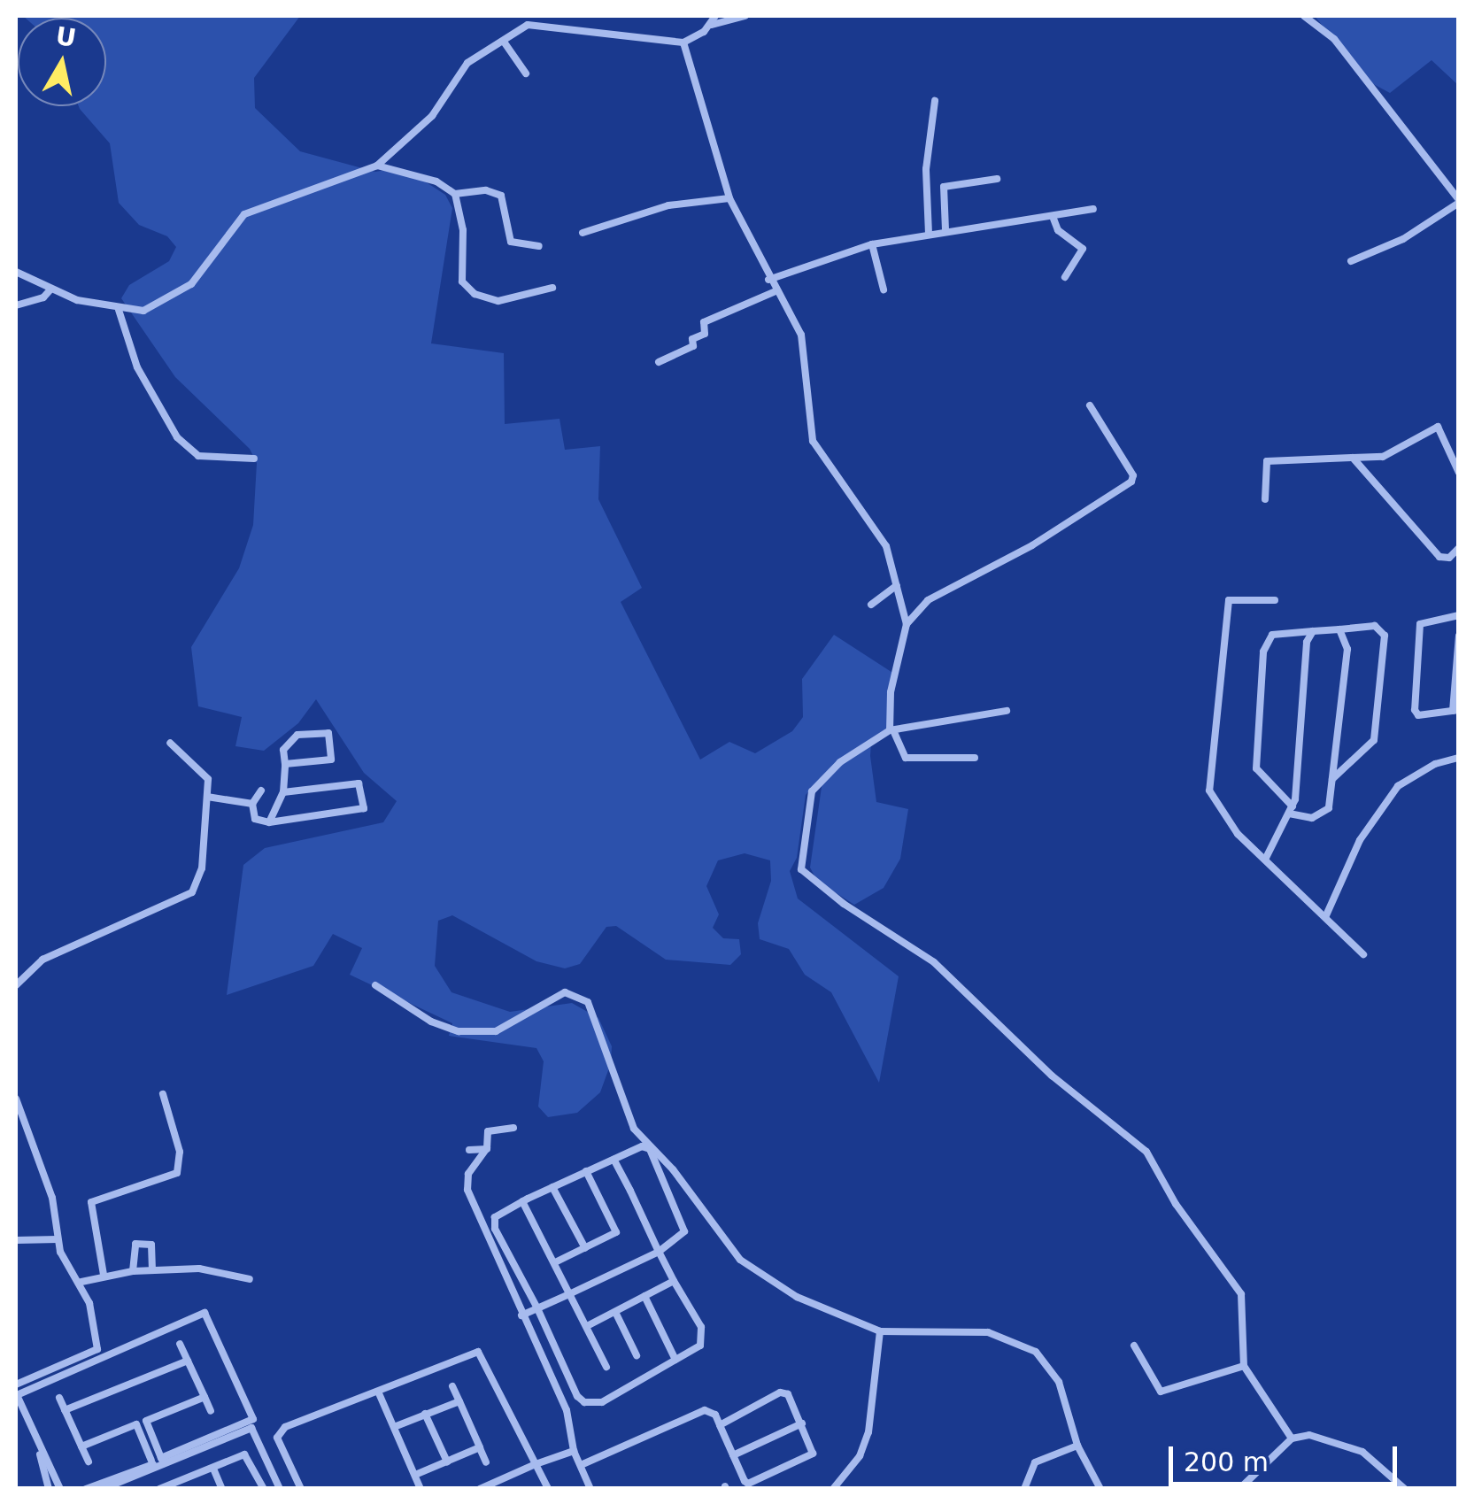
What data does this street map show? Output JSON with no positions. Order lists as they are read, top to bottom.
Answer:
{
  "scale_bar": "200 m",
  "north": "top"
}
